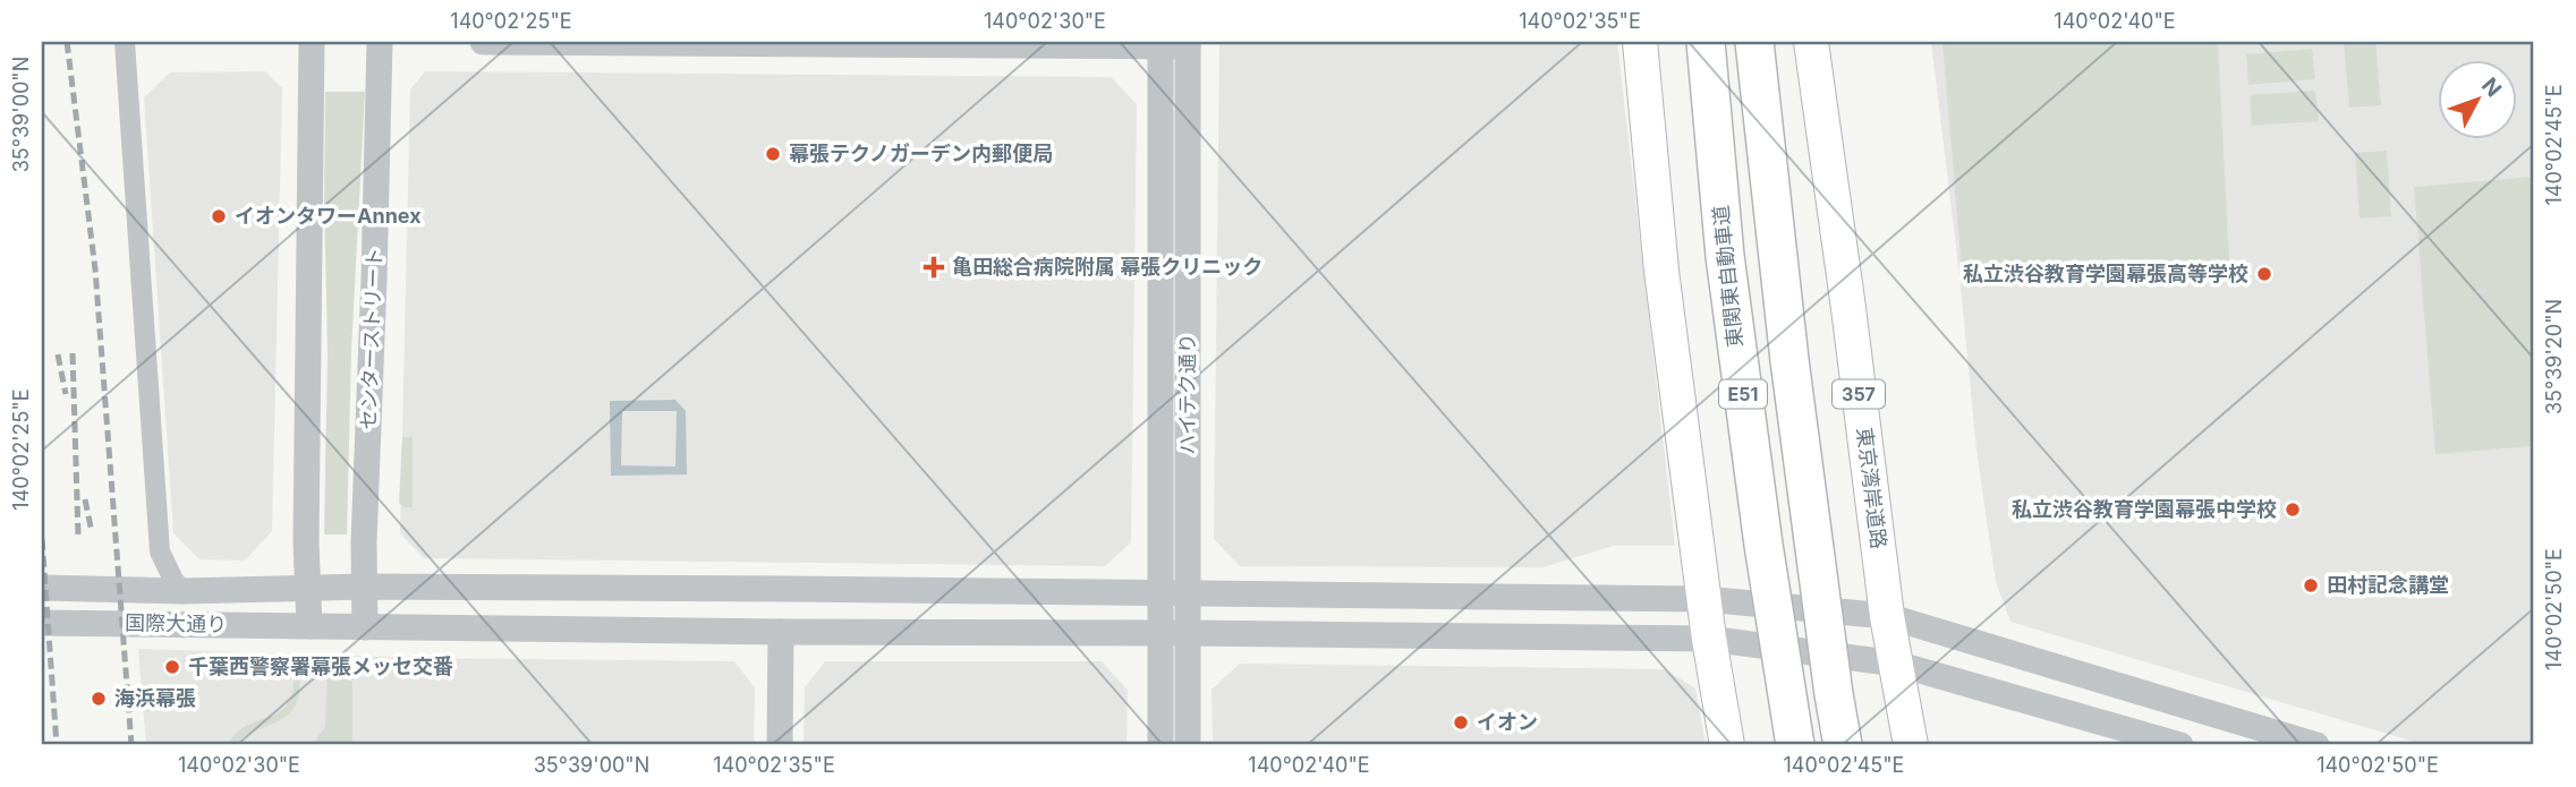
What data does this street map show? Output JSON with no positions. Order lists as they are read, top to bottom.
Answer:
{
  "streets": {
    "highway": [
      "東関東自動車道",
      "E51",
      "357",
      "東京湾岸道路"
    ],
    "street": ["センターストリート", "ハイテク通り", "国際大通り"]
  },
  "crossings": [
    ["センターストリート", "国際大通り"],
    ["ハイテク通り", "国際大通り"],
    ["東京湾岸道路", "国際大通り"]
  ],
  "places": {
    "other": [
      "幕張テクノガーデン内郵便局",
      "イオンタワーAnnex",
      "私立渋谷教育学園幕張高等学校",
      "私立渋谷教育学園幕張中学校",
      "田村記念講堂",
      "千葉西警察署幕張メッセ交番",
      "海浜幕張",
      "イオン"
    ],
    "health": ["亀田総合病院附属 幕張クリニック"]
  },
  "north": "top right",
  "coordinates": [
    "140°02'25\"E",
    "140°02'30\"E",
    "140°02'35\"E",
    "140°02'40\"E",
    "35°39'00\"N",
    "140°02'45\"E",
    "35°39'20\"N",
    "140°02'50\"E"
  ]
}
